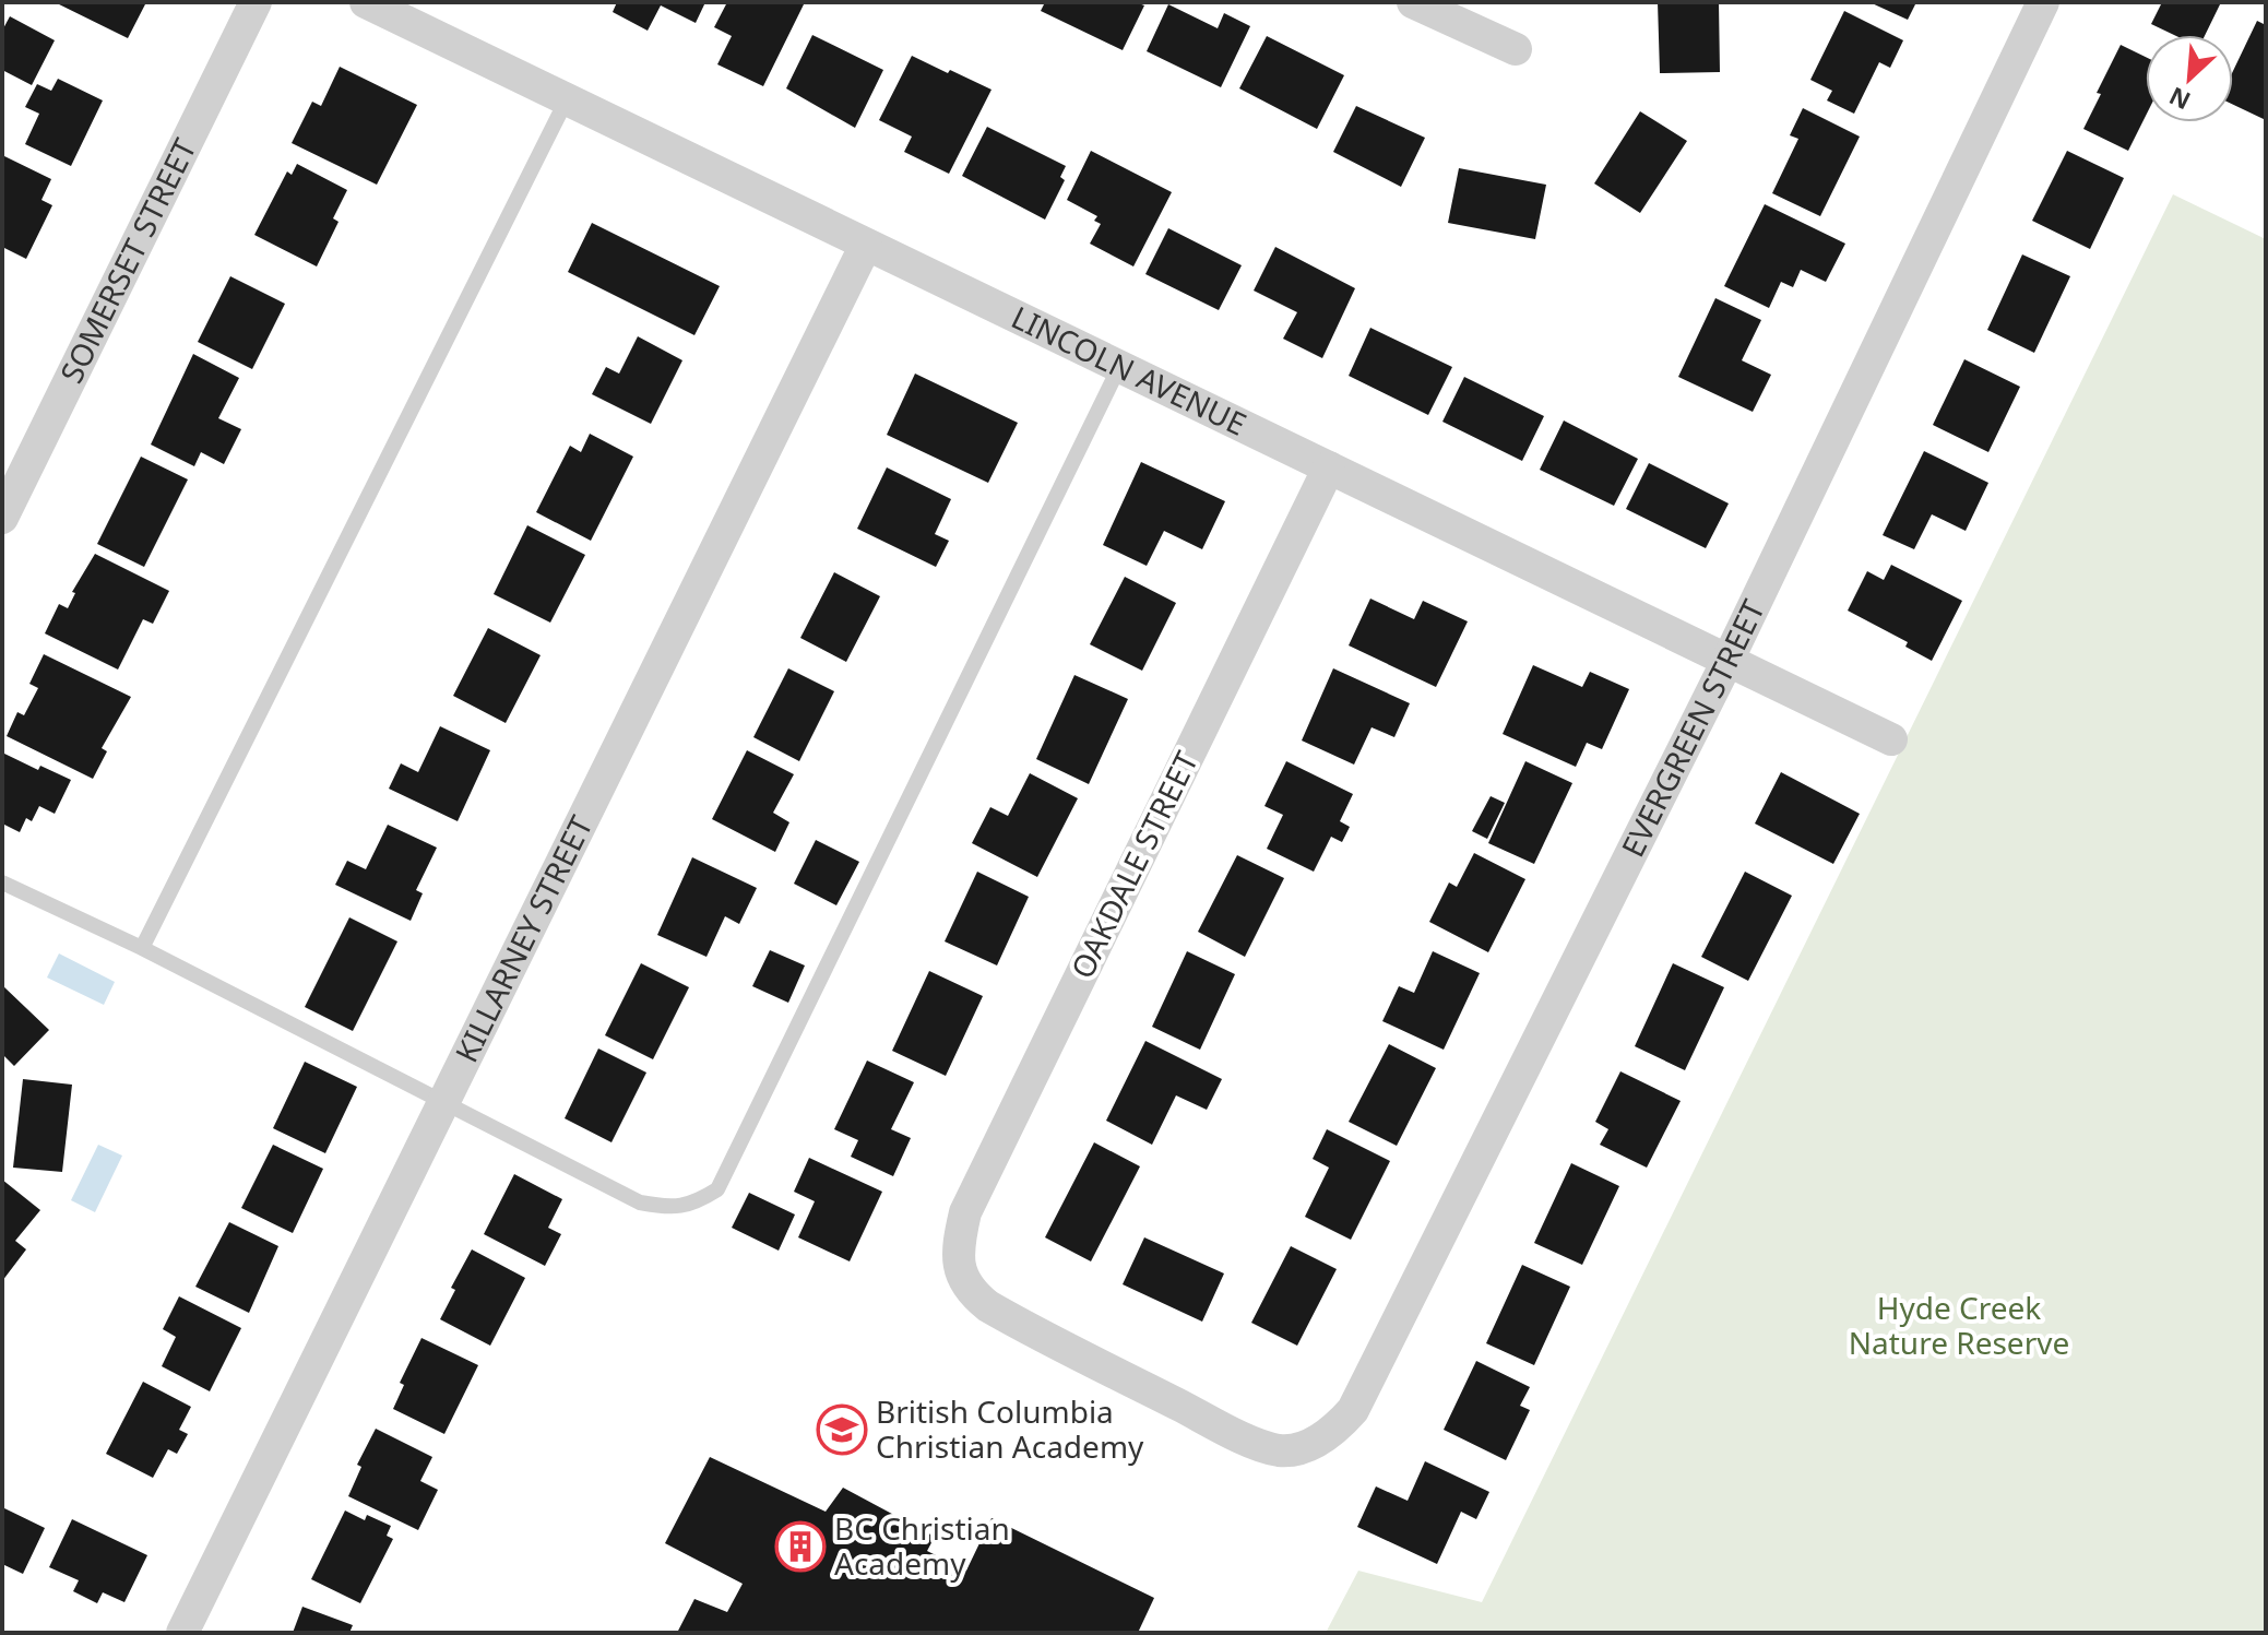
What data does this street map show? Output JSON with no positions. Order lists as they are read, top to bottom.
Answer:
{
  "streets": {
    "street": [
      "SOMERSET STREET",
      "LINCOLN AVENUE",
      "EVERGREEN STREET",
      "OAKDALE STREET",
      "KILLARNEY STREET"
    ]
  },
  "crossings": [
    ["LINCOLN AVENUE", "EVERGREEN STREET"],
    ["LINCOLN AVENUE", "OAKDALE STREET"],
    ["LINCOLN AVENUE", "KILLARNEY STREET"],
    ["EVERGREEN STREET", "OAKDALE STREET"]
  ],
  "parks": ["Hyde Creek Nature Reserve"],
  "places": {
    "school or university": ["British Columbia Christian Academy"],
    "building": ["BC Christian Academy"]
  },
  "north": "bottom left"
}
